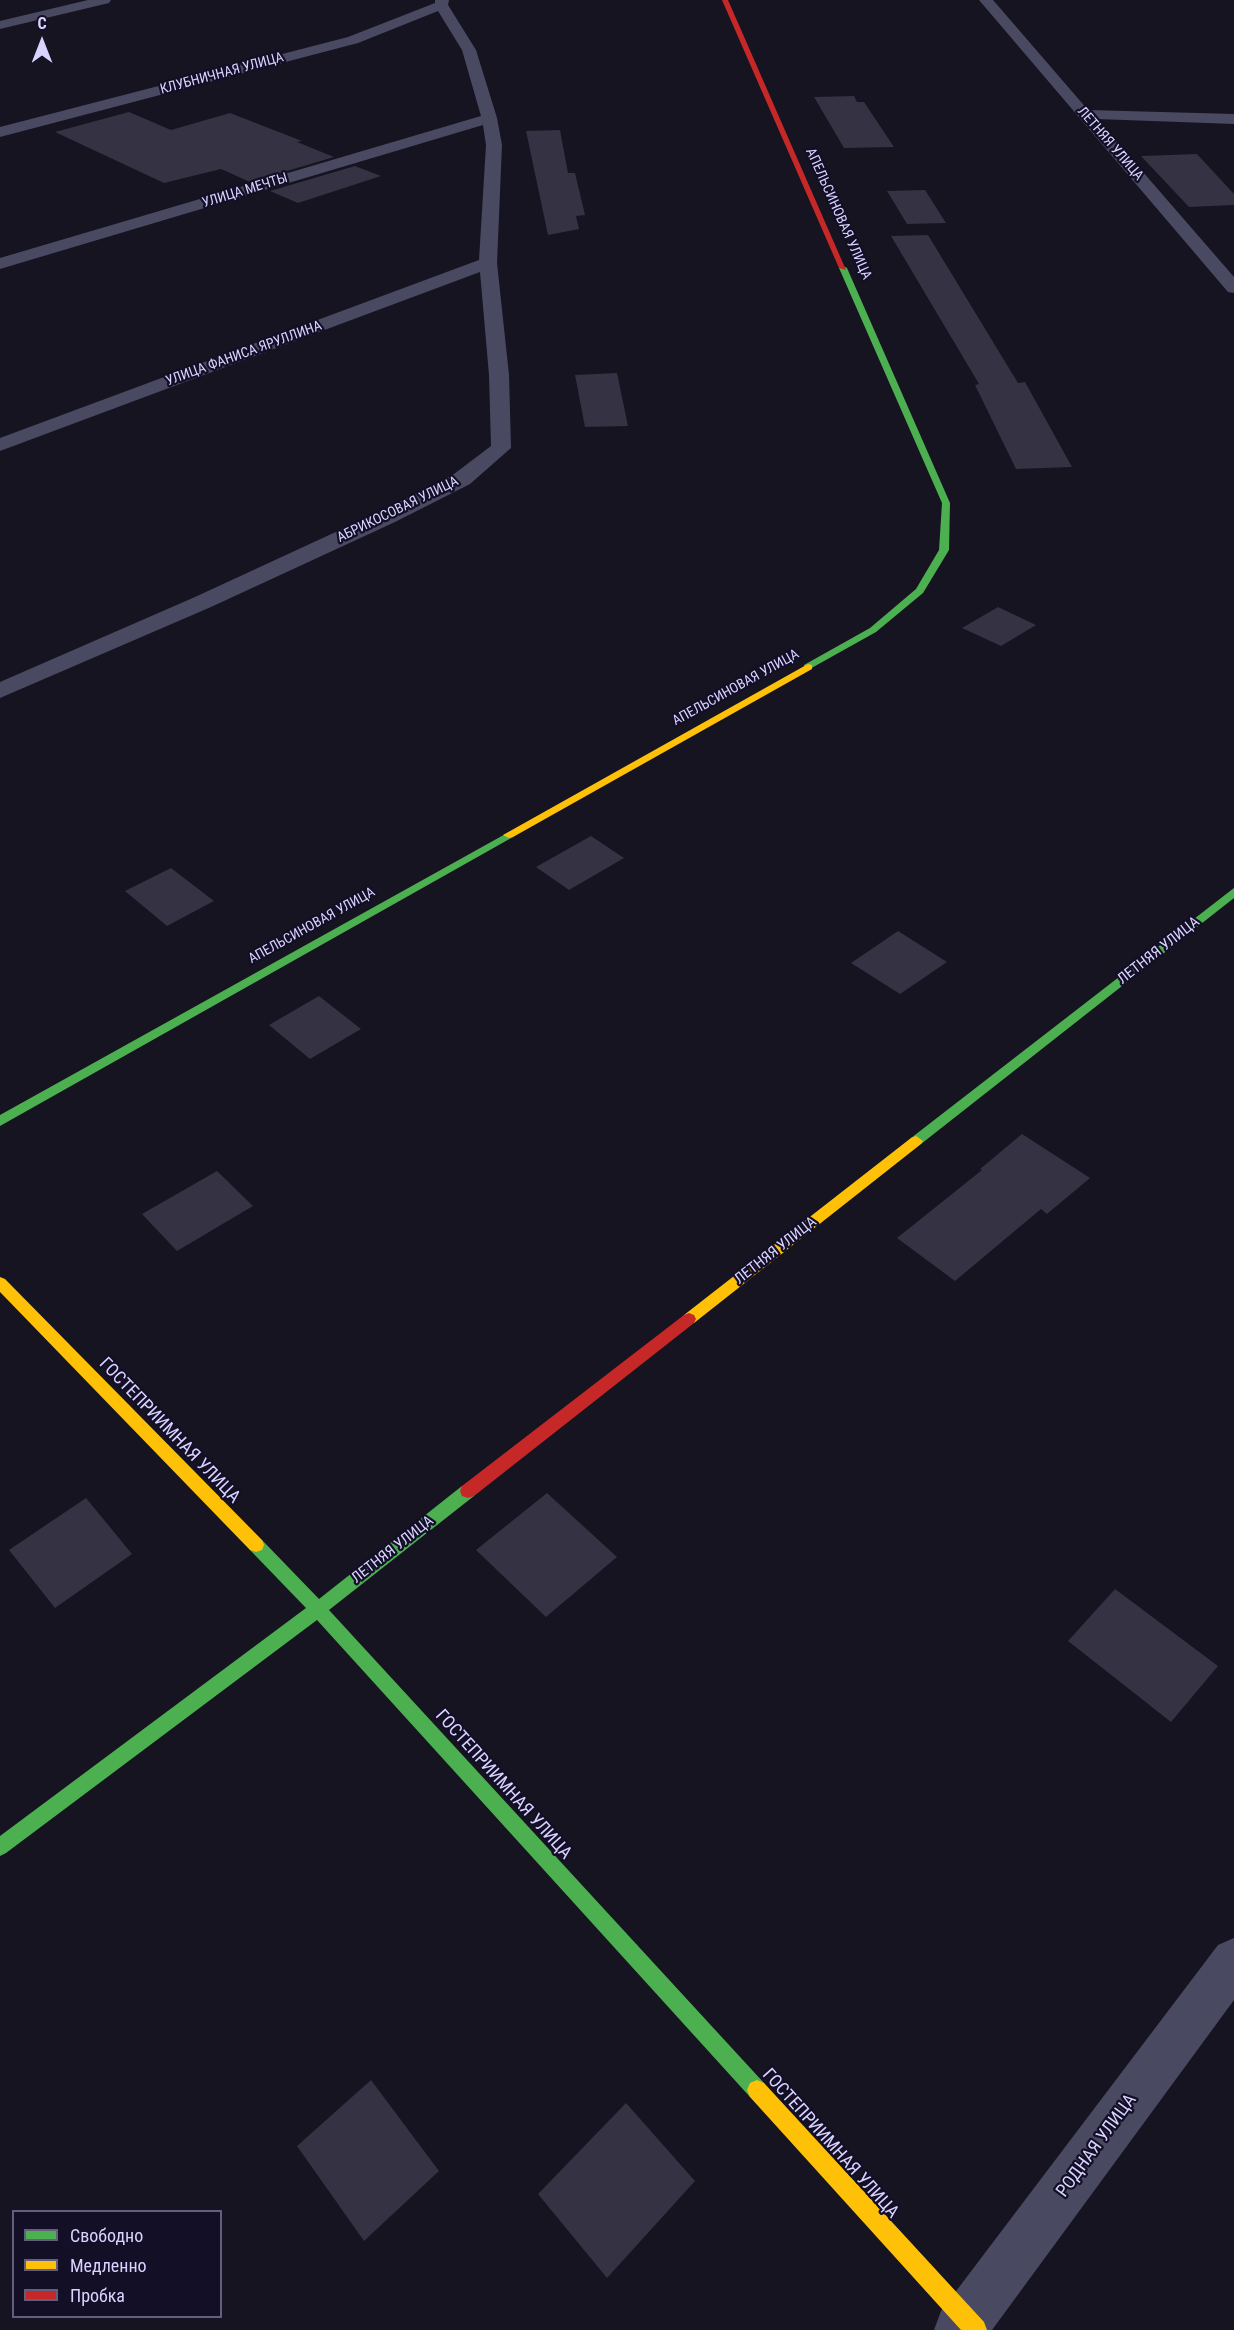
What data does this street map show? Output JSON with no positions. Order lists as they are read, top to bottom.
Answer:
{
  "streets": {
    "street": [
      "КЛУБНИЧНАЯ УЛИЦА",
      "ЛЕТНЯЯ УЛИЦА",
      "УЛИЦА МЕЧТЫ",
      "АПЕЛЬСИНОВАЯ УЛИЦА",
      "УЛИЦА ФАНИСА ЯРУЛЛИНА",
      "АБРИКОСОВАЯ УЛИЦА",
      "ГОСТЕПРИИМНАЯ УЛИЦА",
      "РОДНАЯ УЛИЦА"
    ]
  },
  "crossings": [
    ["КЛУБНИЧНАЯ УЛИЦА", "АБРИКОСОВАЯ УЛИЦА"],
    ["ЛЕТНЯЯ УЛИЦА", "ГОСТЕПРИИМНАЯ УЛИЦА"],
    ["УЛИЦА МЕЧТЫ", "АБРИКОСОВАЯ УЛИЦА"],
    ["УЛИЦА ФАНИСА ЯРУЛЛИНА", "АБРИКОСОВАЯ УЛИЦА"],
    ["ГОСТЕПРИИМНАЯ УЛИЦА", "РОДНАЯ УЛИЦА"]
  ],
  "legend": ["Свободно", "Медленно", "Пробка"],
  "north": "top"
}
